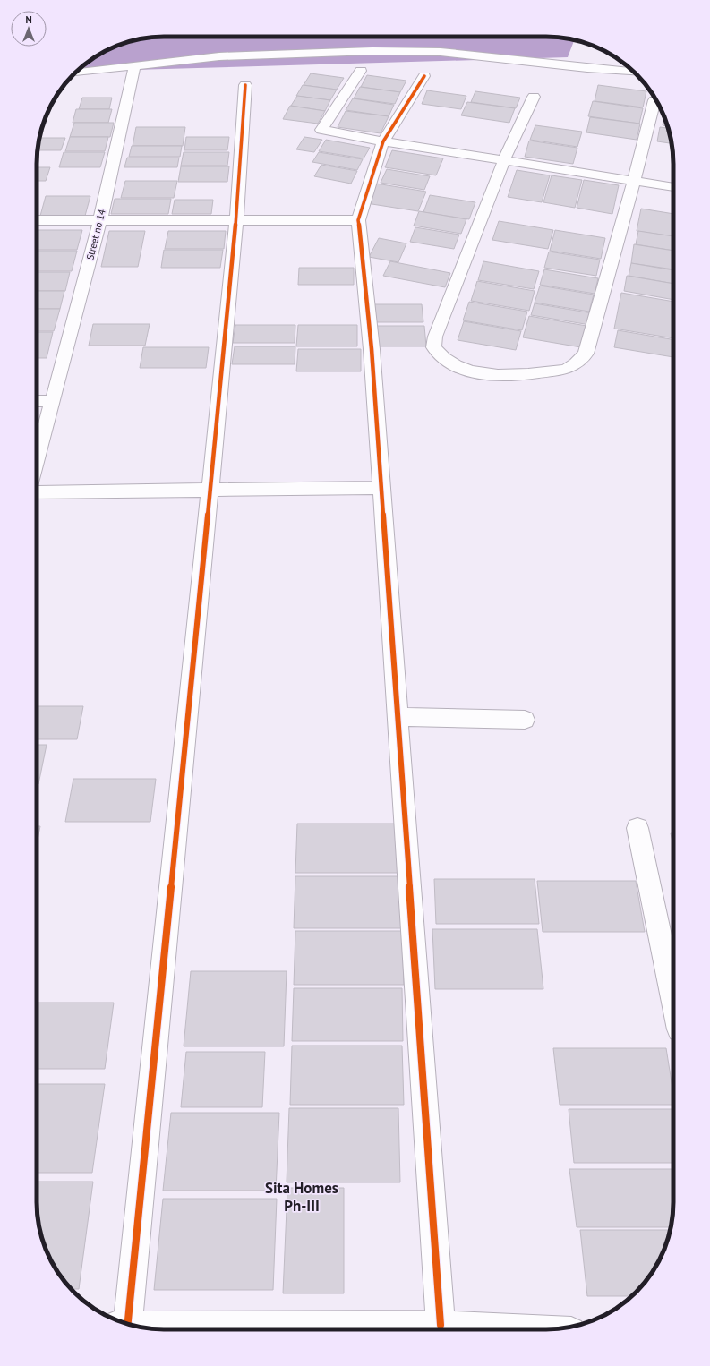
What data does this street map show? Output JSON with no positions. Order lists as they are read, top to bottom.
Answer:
{
  "streets": {
    "street": ["Street no 14"]
  },
  "districts": ["Sita Homes Ph-III"],
  "north": "top"
}
